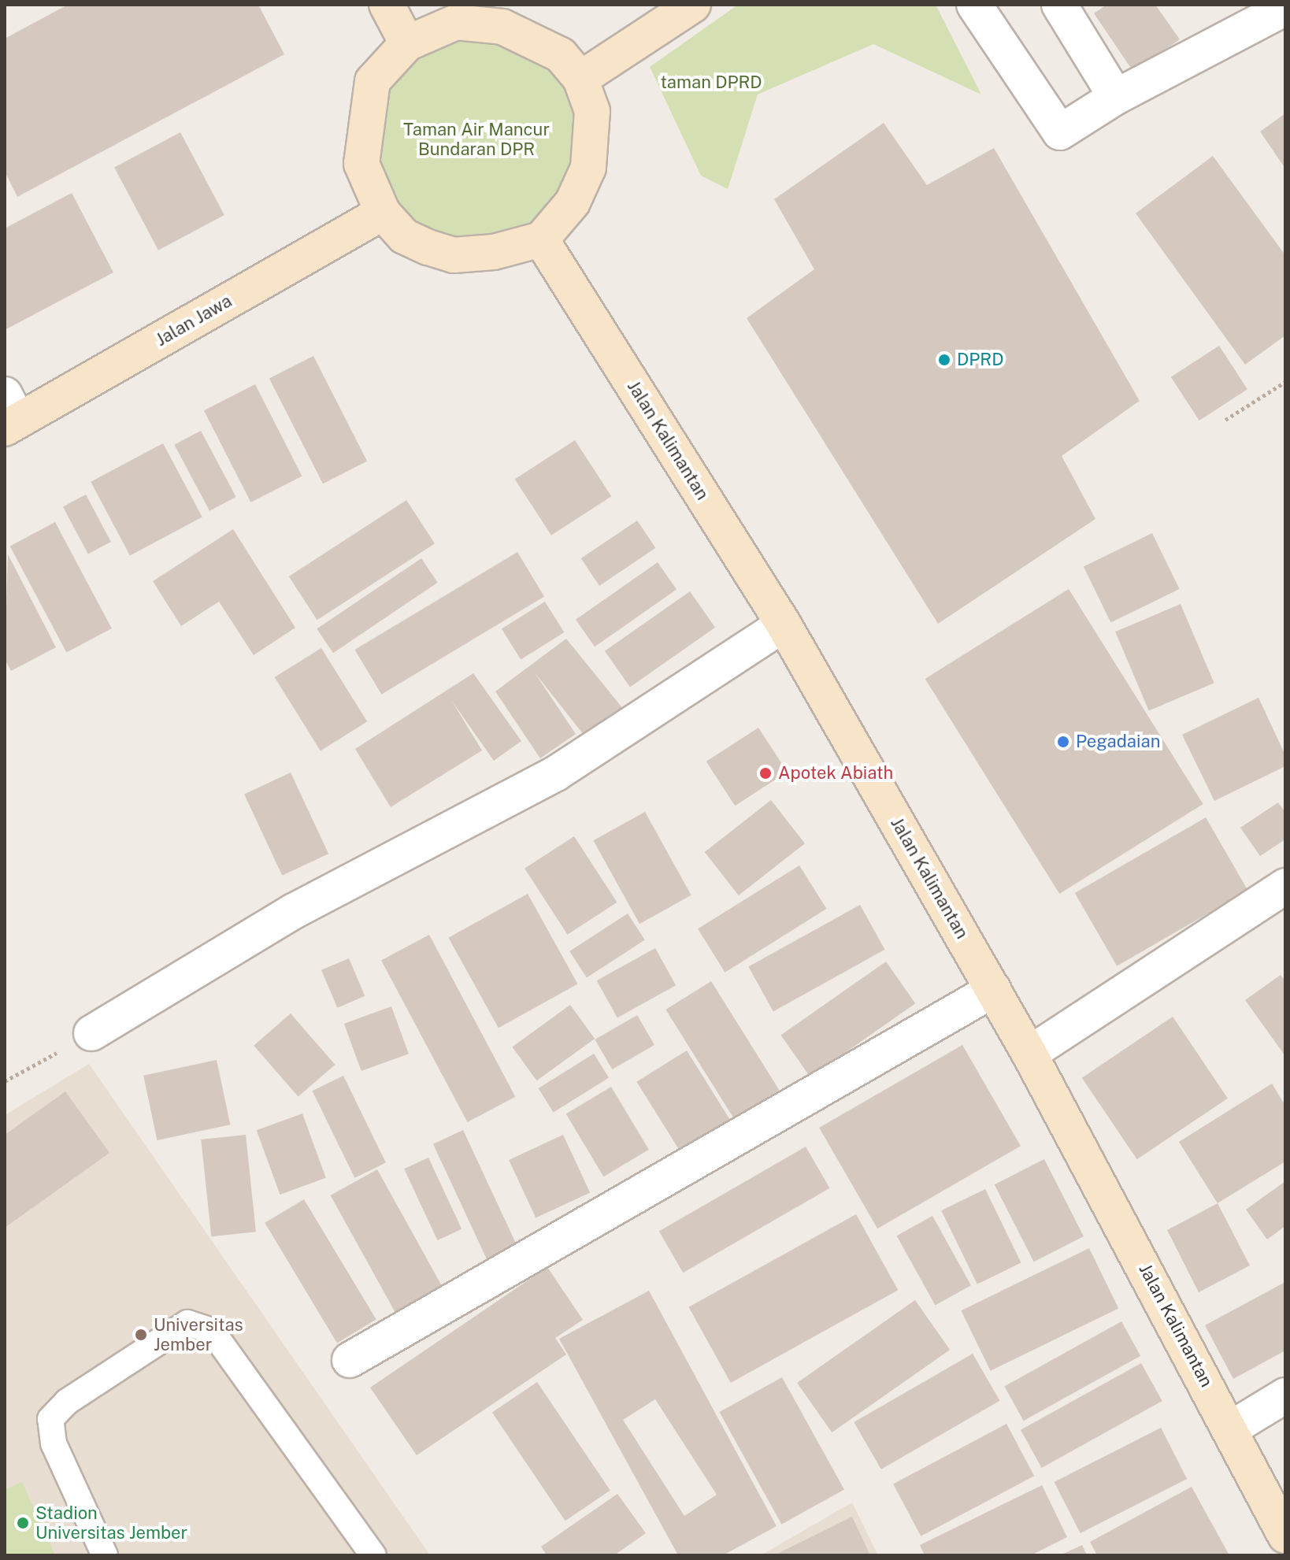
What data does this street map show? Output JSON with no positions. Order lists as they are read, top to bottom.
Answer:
{
  "streets": {
    "main road": ["Jalan Jawa", "Jalan Kalimantan"]
  },
  "parks": ["taman DPRD", "Taman Air Mancur Bundaran DPR"],
  "places": [
    "DPRD",
    "Pegadaian",
    "Apotek Abiath",
    "Universitas Jember",
    "Stadion Universitas Jember"
  ]
}
